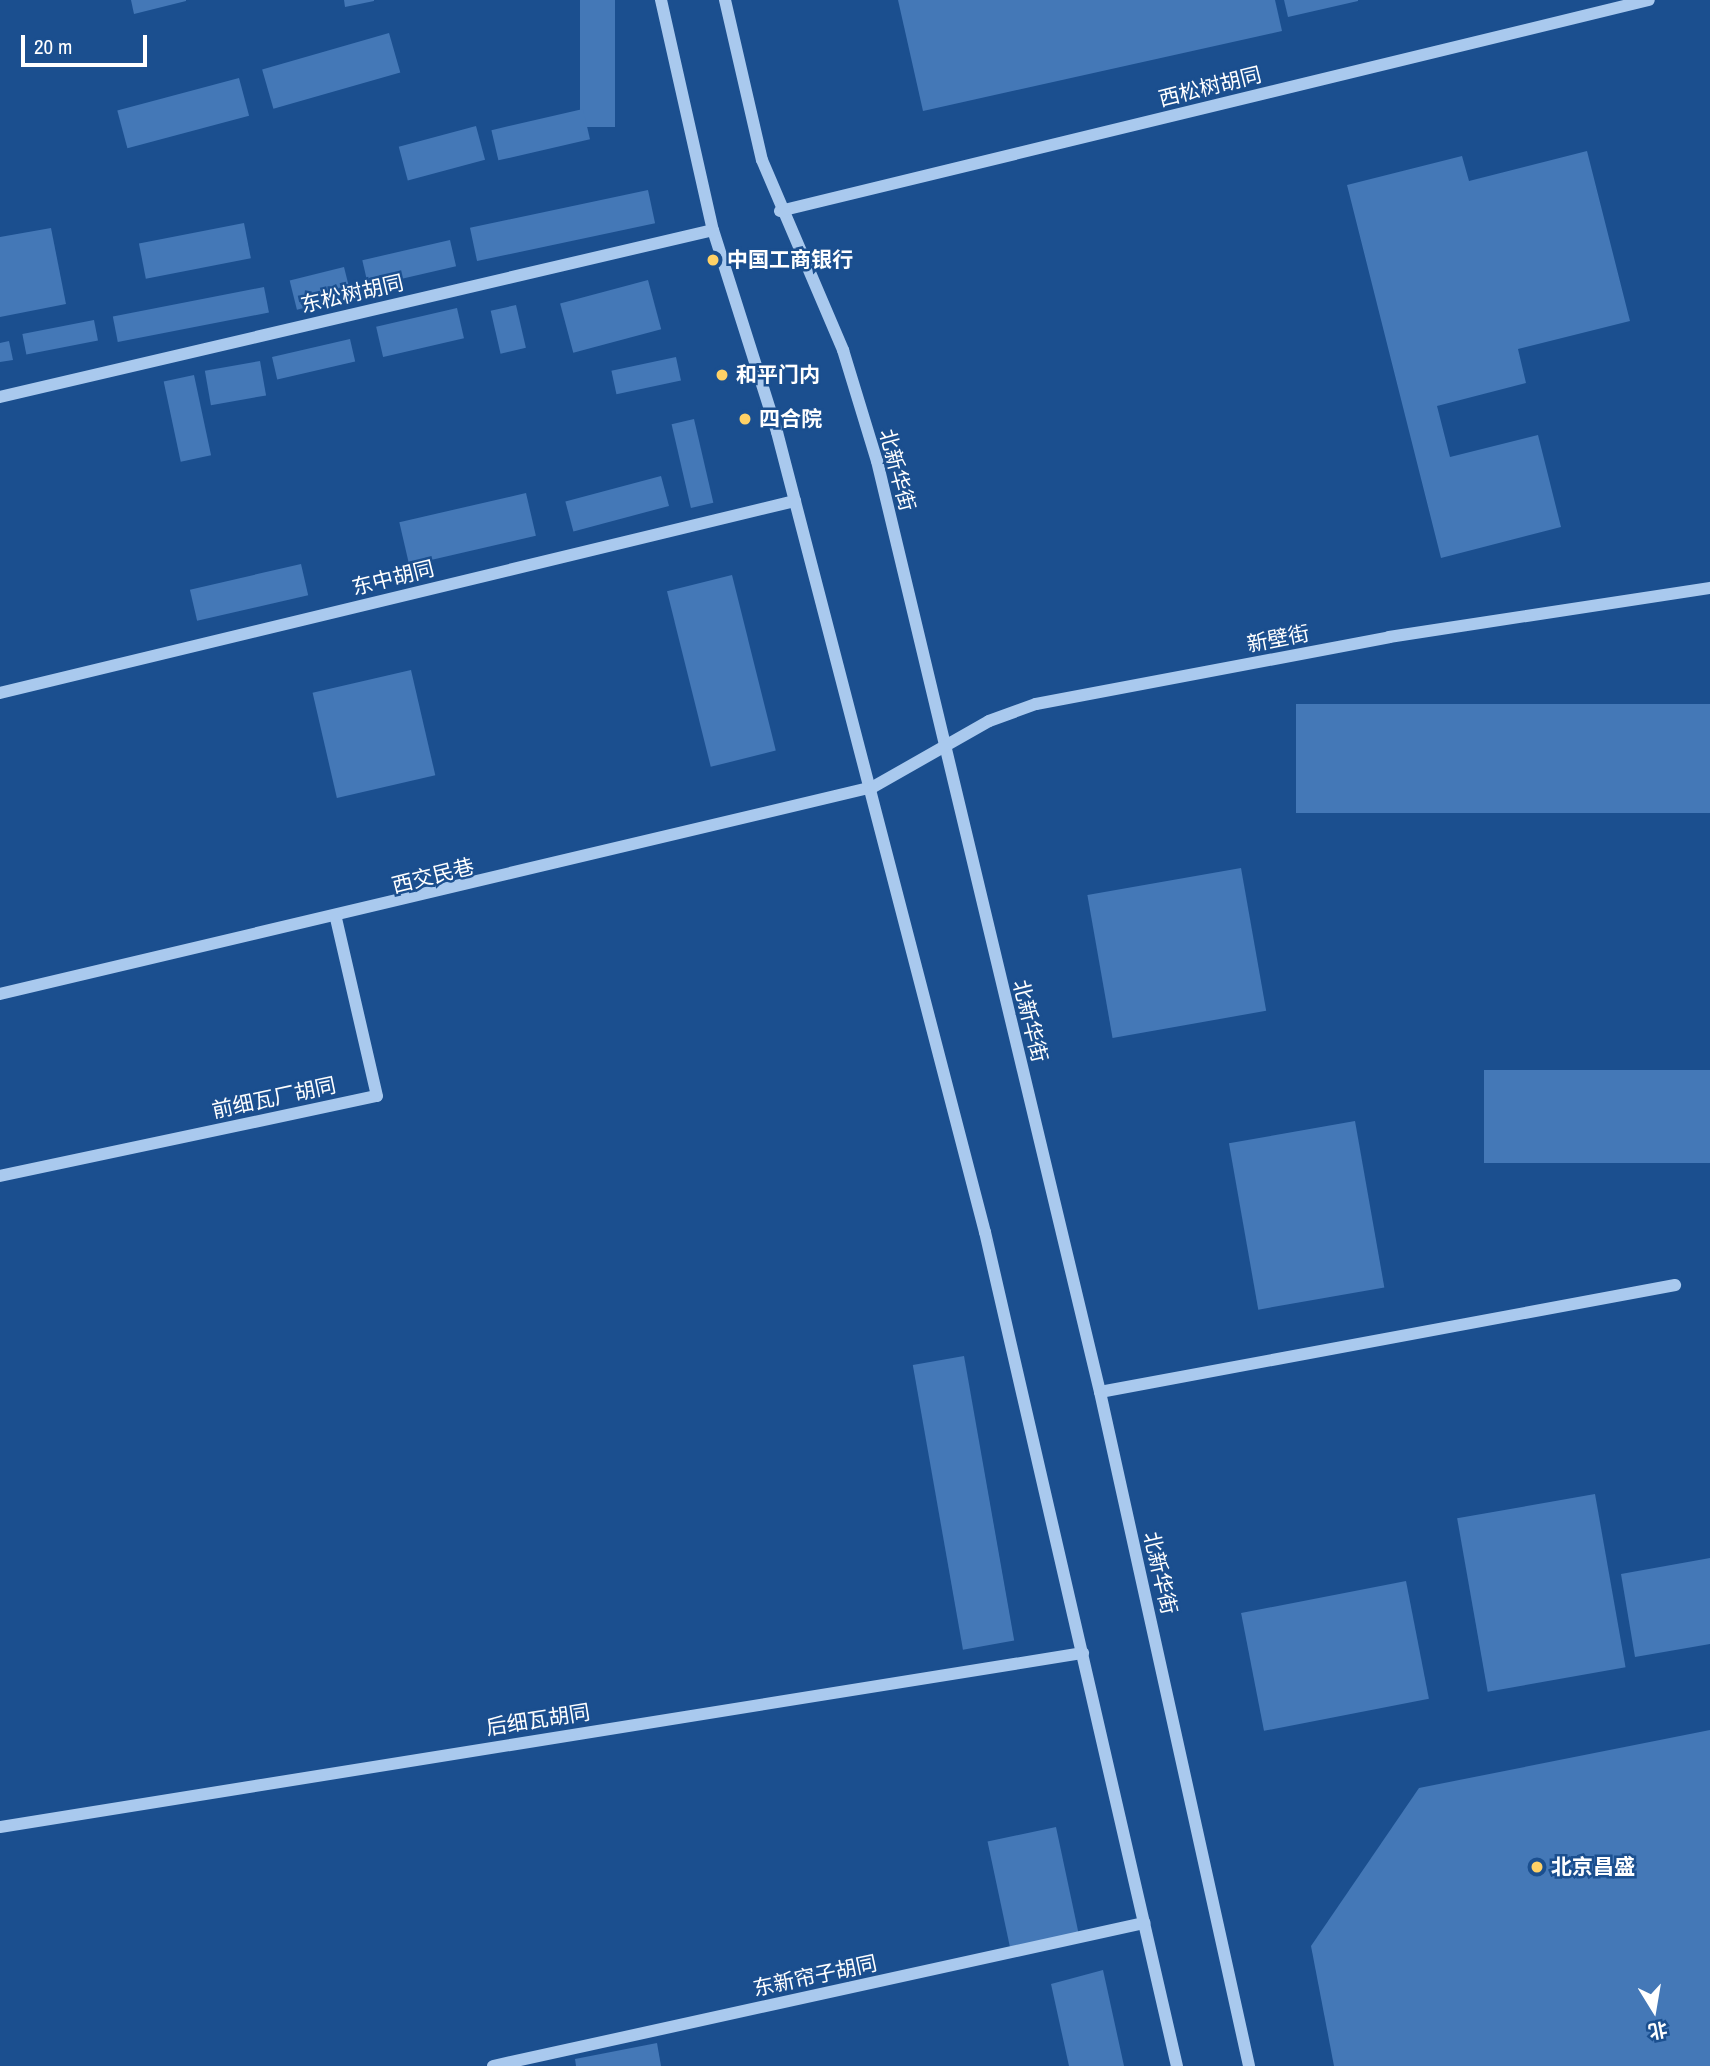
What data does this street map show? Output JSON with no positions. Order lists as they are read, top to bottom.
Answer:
{
  "streets": {
    "street": [
      "西松树胡同",
      "东松树胡同",
      "北新华街",
      "东中胡同",
      "新壁街",
      "西交民巷",
      "前细瓦厂胡同",
      "后细瓦胡同",
      "东新帘子胡同"
    ]
  },
  "crossings": [
    ["西松树胡同", "北新华街"],
    ["北新华街", "新壁街"],
    ["新壁街", "西交民巷"],
    ["西交民巷", "前细瓦厂胡同"]
  ],
  "places": [
    "中国工商银行",
    "和平门内",
    "四合院",
    "北京昌盛"
  ],
  "scale_bar": "20 m",
  "north": "bottom"
}
